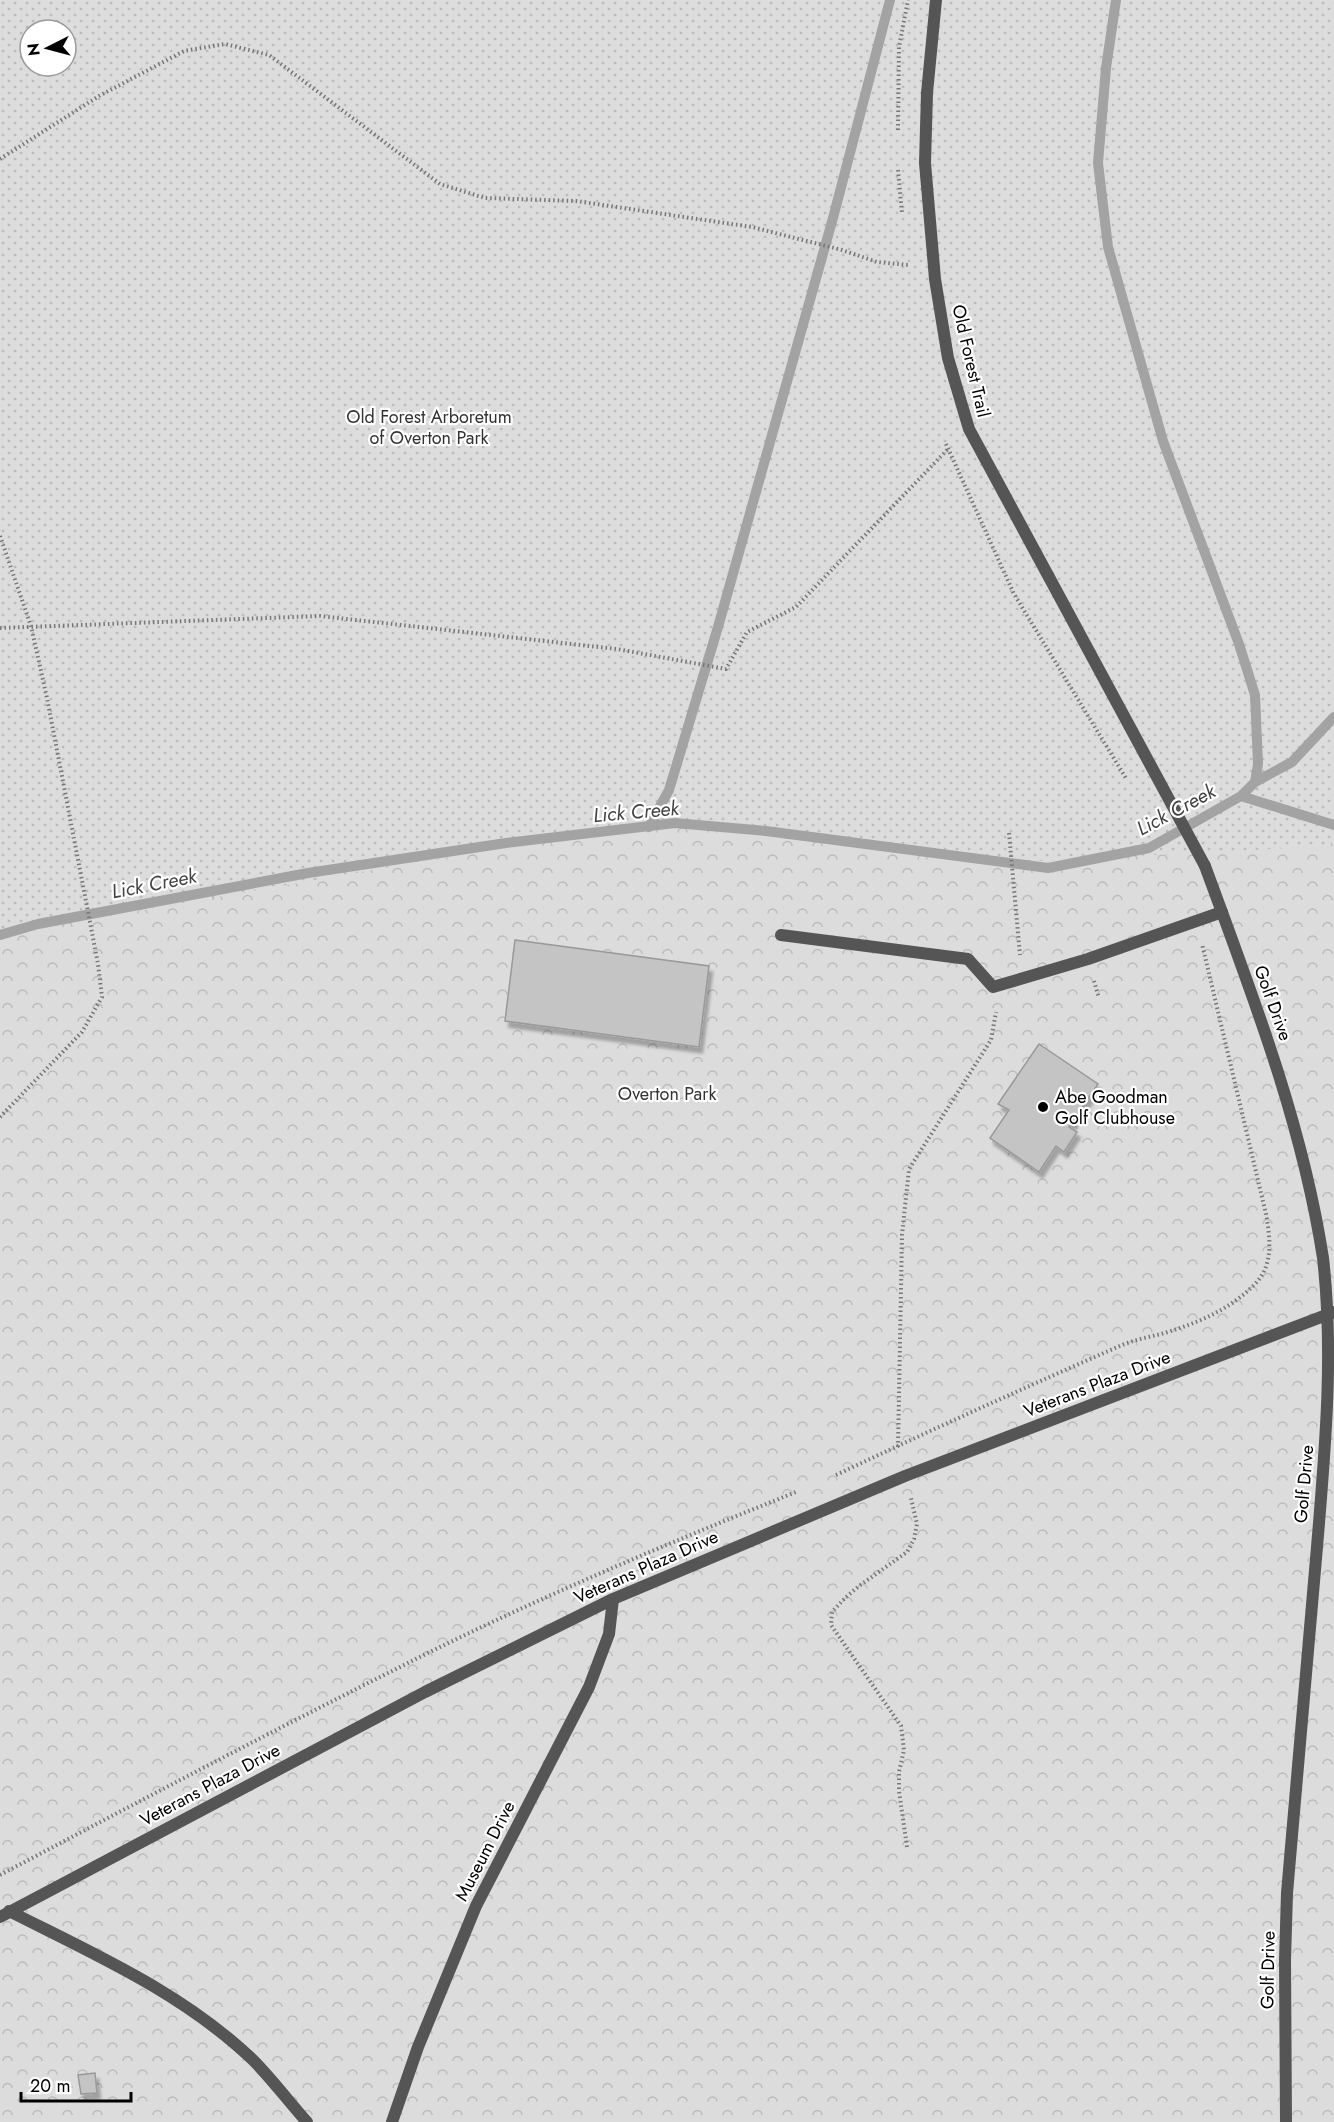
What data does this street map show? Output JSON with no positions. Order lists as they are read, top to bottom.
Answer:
{
  "streets": {
    "street": [
      "Old Forest Trail",
      "Golf Drive",
      "Veterans Plaza Drive",
      "Museum Drive"
    ]
  },
  "crossings": [
    ["Old Forest Trail", "Golf Drive"],
    ["Golf Drive", "Veterans Plaza Drive"],
    ["Veterans Plaza Drive", "Museum Drive"]
  ],
  "water": ["Lick Creek"],
  "parks": ["Old Forest Arboretum of Overton Park", "Overton Park"],
  "places": ["Abe Goodman Golf Clubhouse"],
  "scale_bar": "20 m",
  "north": "left"
}
